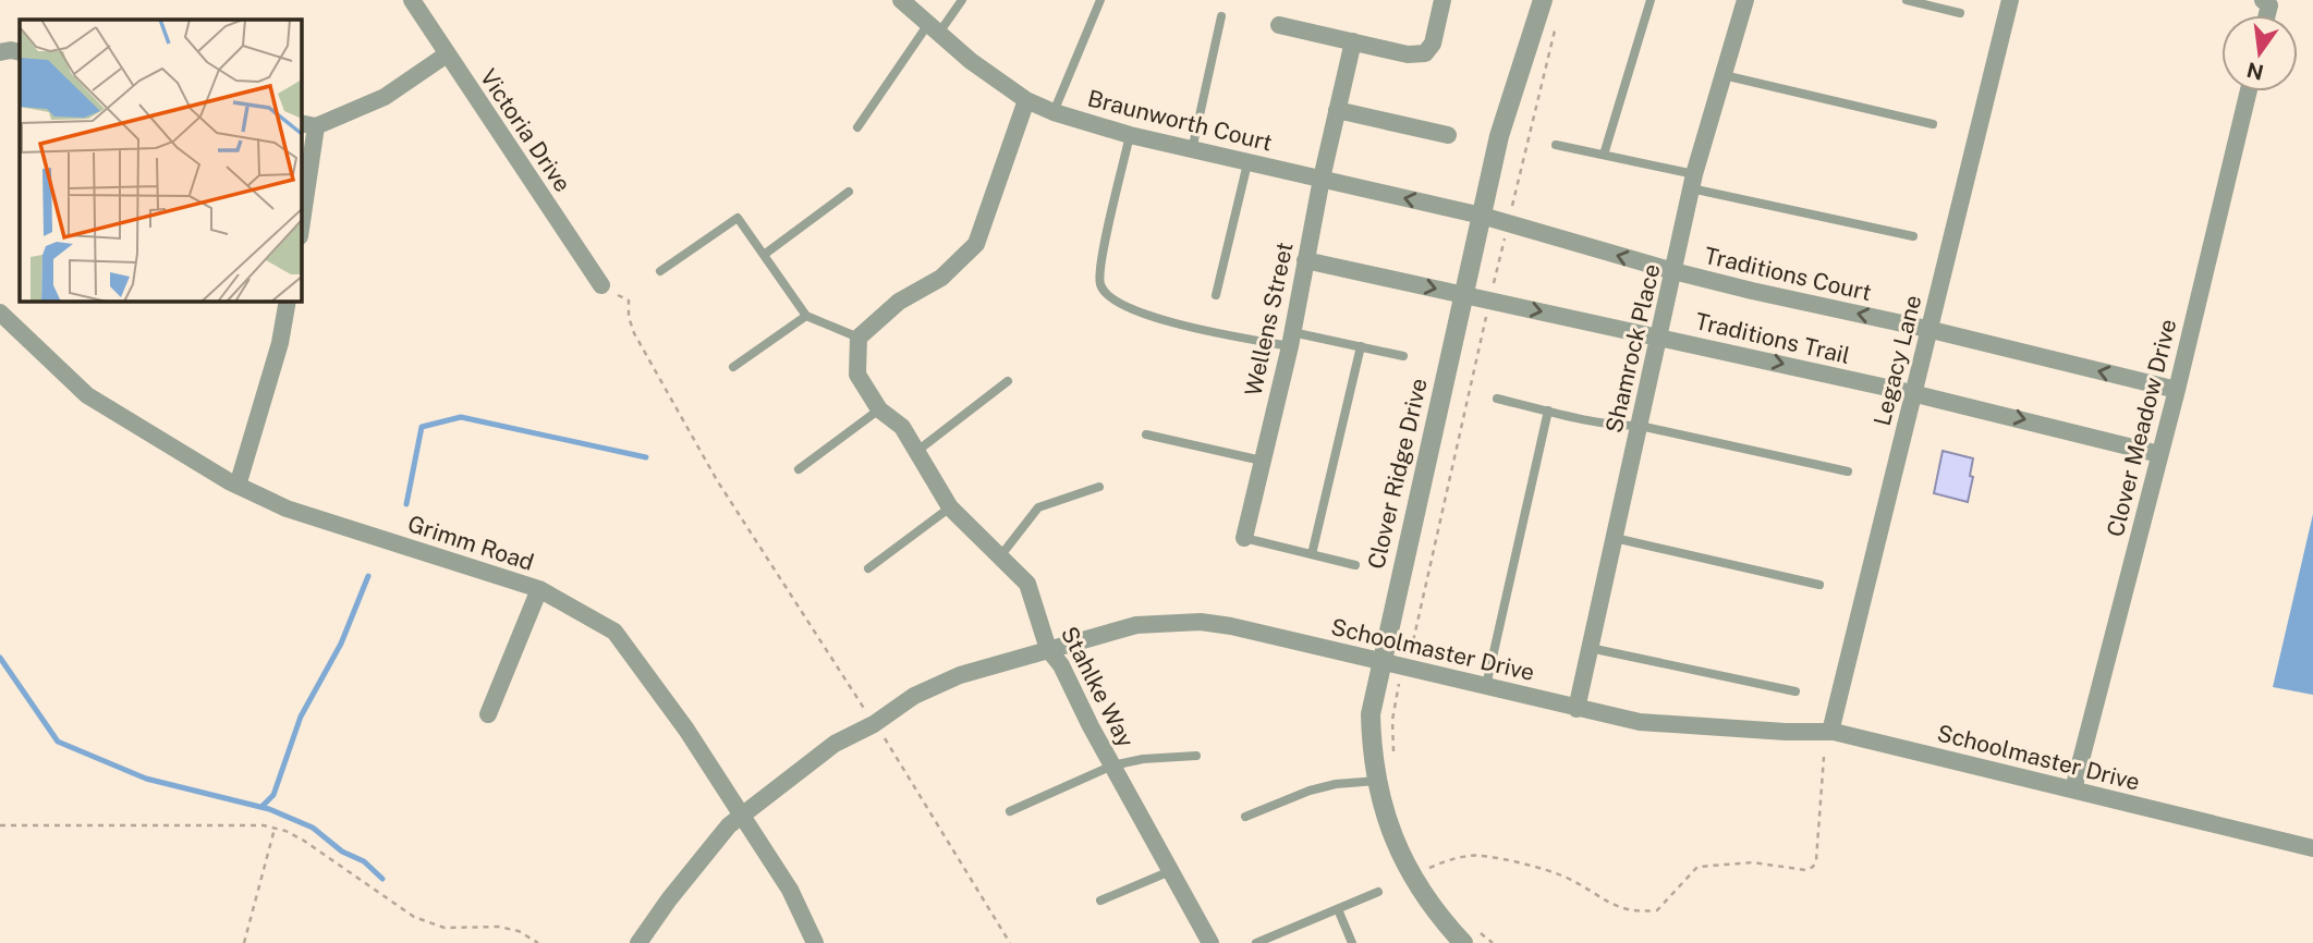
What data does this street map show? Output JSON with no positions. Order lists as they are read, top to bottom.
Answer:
{
  "streets": {
    "street": [
      "Braunworth Court",
      "Victoria Drive",
      "Traditions Court",
      "Wellens Street",
      "Traditions Trail",
      "Shamrock Place",
      "Legacy Lane",
      "Clover Meadow Drive",
      "Clover Ridge Drive",
      "Grimm Road",
      "Schoolmaster Drive",
      "Stahlke Way"
    ]
  },
  "crossings": [
    ["Braunworth Court", "Traditions Court"],
    ["Braunworth Court", "Wellens Street"],
    ["Braunworth Court", "Clover Ridge Drive"],
    ["Traditions Court", "Shamrock Place"],
    ["Traditions Court", "Legacy Lane"],
    ["Traditions Court", "Clover Meadow Drive"],
    ["Traditions Court", "Clover Ridge Drive"],
    ["Traditions Trail", "Shamrock Place"],
    ["Traditions Trail", "Legacy Lane"],
    ["Traditions Trail", "Clover Meadow Drive"],
    ["Traditions Trail", "Clover Ridge Drive"],
    ["Shamrock Place", "Schoolmaster Drive"],
    ["Legacy Lane", "Schoolmaster Drive"],
    ["Clover Meadow Drive", "Schoolmaster Drive"],
    ["Clover Ridge Drive", "Schoolmaster Drive"],
    ["Grimm Road", "Schoolmaster Drive"],
    ["Schoolmaster Drive", "Stahlke Way"]
  ],
  "one_way": ["Traditions Court", "Traditions Trail"],
  "north": "bottom"
}
